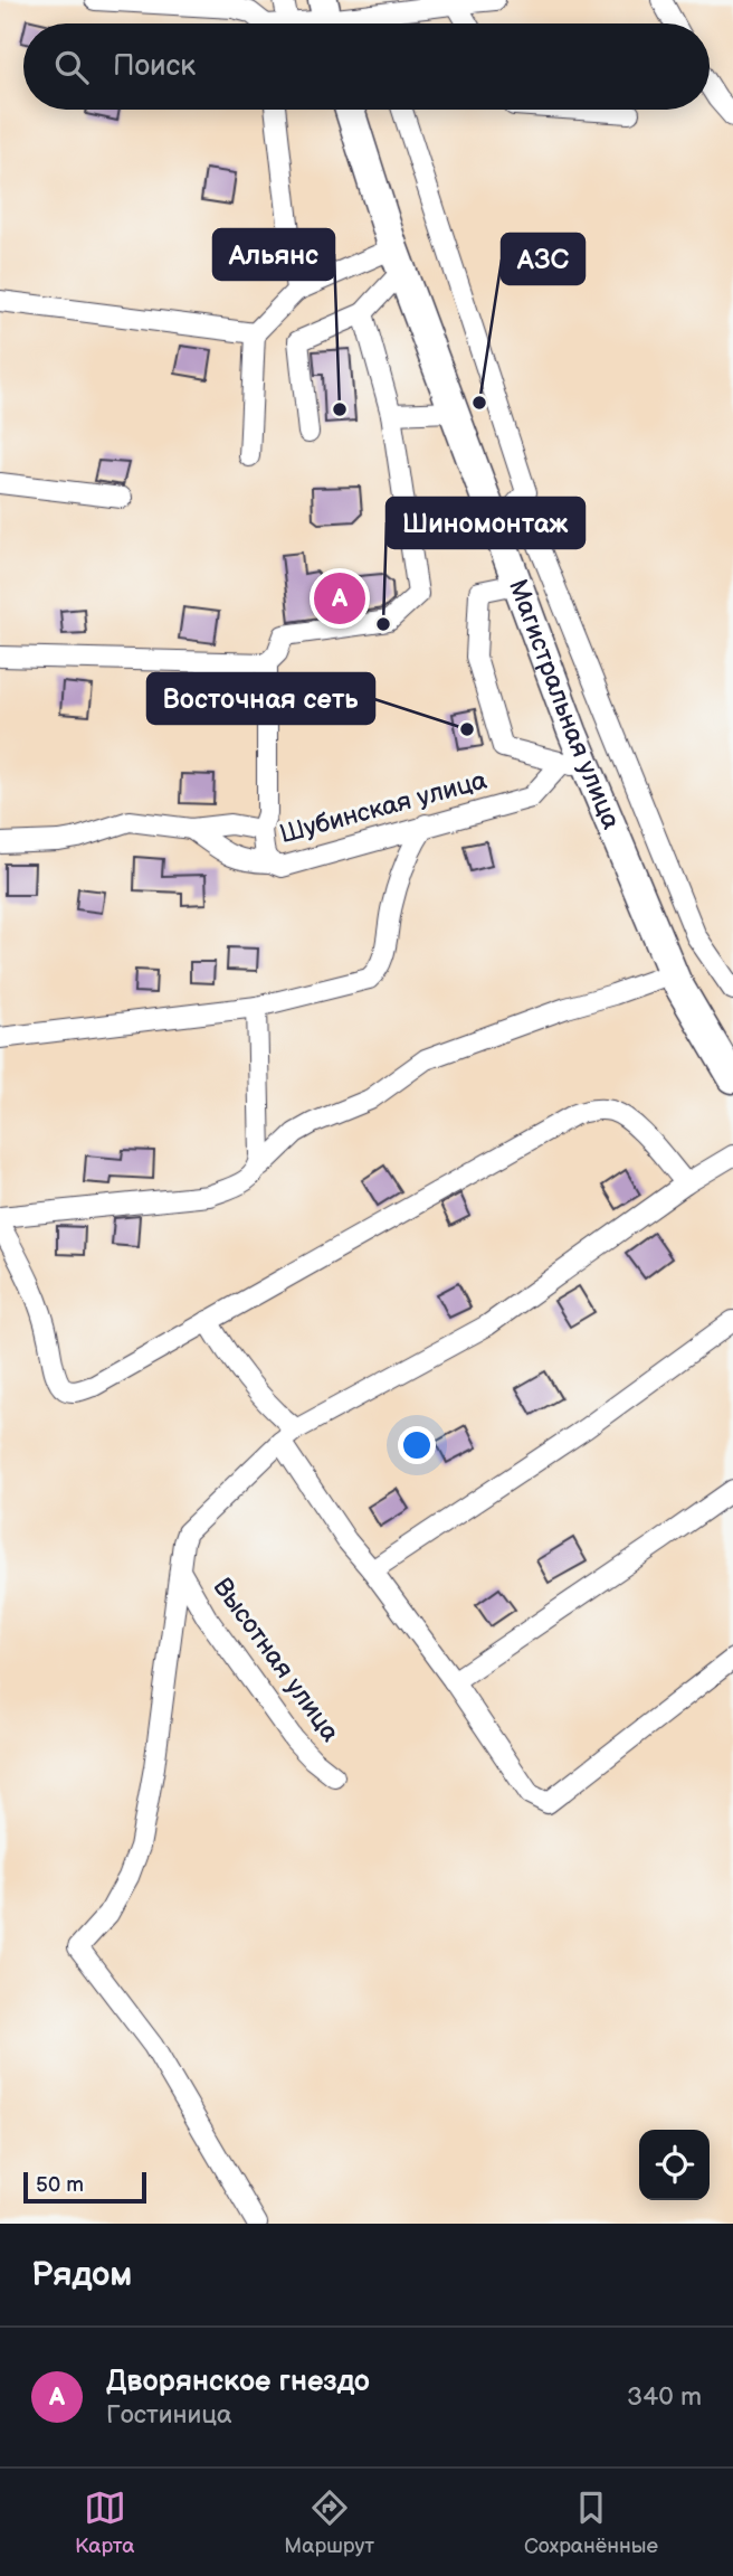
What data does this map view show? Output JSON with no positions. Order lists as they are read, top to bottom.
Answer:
{
  "streets": {
    "highway": ["Магистральная улица"],
    "street": ["Шубинская улица", "Высотная улица"]
  },
  "crossings": [
    ["Магистральная улица", "Шубинская улица"]
  ],
  "places": [
    "АЗС",
    "Альянс",
    "Шиномонтаж",
    "Восточная сеть"
  ],
  "scale_bar": "50 m",
  "page": {
    "search": "Поиск",
    "pins": "A",
    "scale": "50 m",
    "heading": "Рядом",
    "list": [
      {
        "mark": "A",
        "name": "Дворянское гнездо",
        "note": "Гостиница",
        "value": "340 m"
      }
    ],
    "nav": ["Карта", "Маршрут", "Сохранённые"]
  }
}
